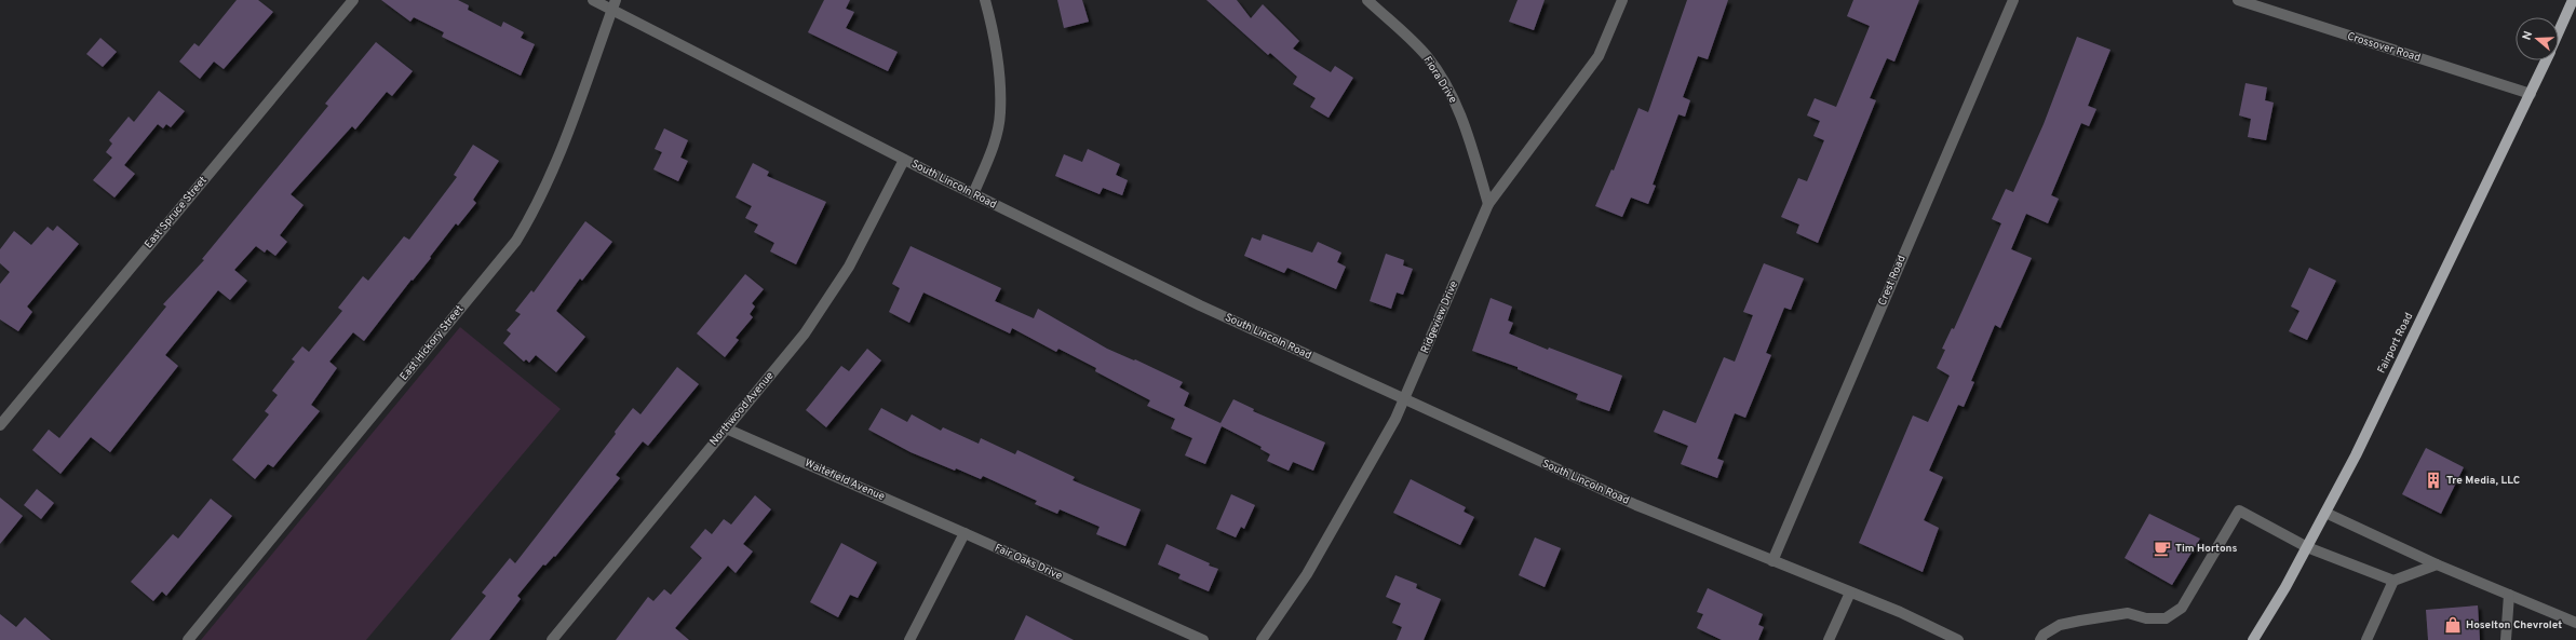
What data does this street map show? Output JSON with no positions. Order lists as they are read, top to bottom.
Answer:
{
  "streets": {
    "main road": ["Fairport Road"],
    "street": [
      "Crossover Road",
      "Fiora Drive",
      "South Lincoln Road",
      "East Spruce Street",
      "Crest Road",
      "Ridgeview Drive",
      "East Hickory Street",
      "Northwood Avenue",
      "Waitefield Avenue",
      "Fair Oaks Drive"
    ]
  },
  "crossings": [
    ["Crossover Road", "Fairport Road"],
    ["Fiora Drive", "Ridgeview Drive"],
    ["South Lincoln Road", "Crest Road"],
    ["South Lincoln Road", "Ridgeview Drive"],
    ["South Lincoln Road", "East Hickory Street"],
    ["South Lincoln Road", "Northwood Avenue"],
    ["Northwood Avenue", "Waitefield Avenue"],
    ["Waitefield Avenue", "Fair Oaks Drive"]
  ],
  "places": {
    "building": ["Tre Media, LLC"],
    "cafe": ["Tim Hortons"],
    "shop": ["Hoselton Chevrolet"]
  },
  "north": "left"
}
